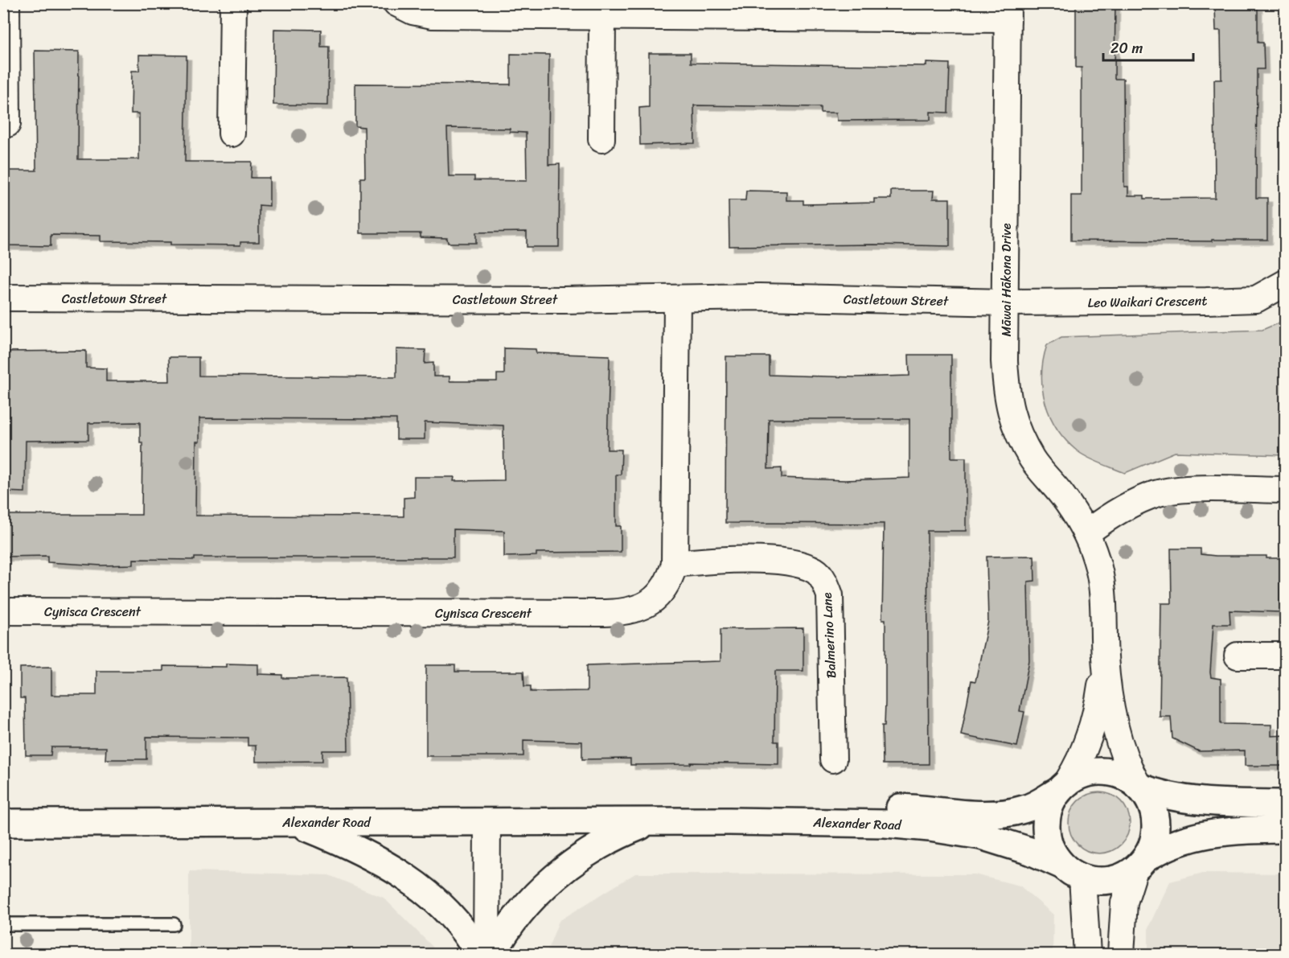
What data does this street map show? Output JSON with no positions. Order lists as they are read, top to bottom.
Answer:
{
  "streets": {
    "street": [
      "Māwai Hākona Drive",
      "Castletown Street",
      "Leo Waikari Crescent",
      "Cynisca Crescent",
      "Balmerino Lane",
      "Alexander Road"
    ]
  },
  "crossings": [
    ["Māwai Hākona Drive", "Castletown Street"],
    ["Māwai Hākona Drive", "Leo Waikari Crescent"],
    ["Māwai Hākona Drive", "Alexander Road"],
    ["Castletown Street", "Leo Waikari Crescent"],
    ["Castletown Street", "Cynisca Crescent"],
    ["Cynisca Crescent", "Balmerino Lane"]
  ],
  "scale_bar": "20 m"
}
